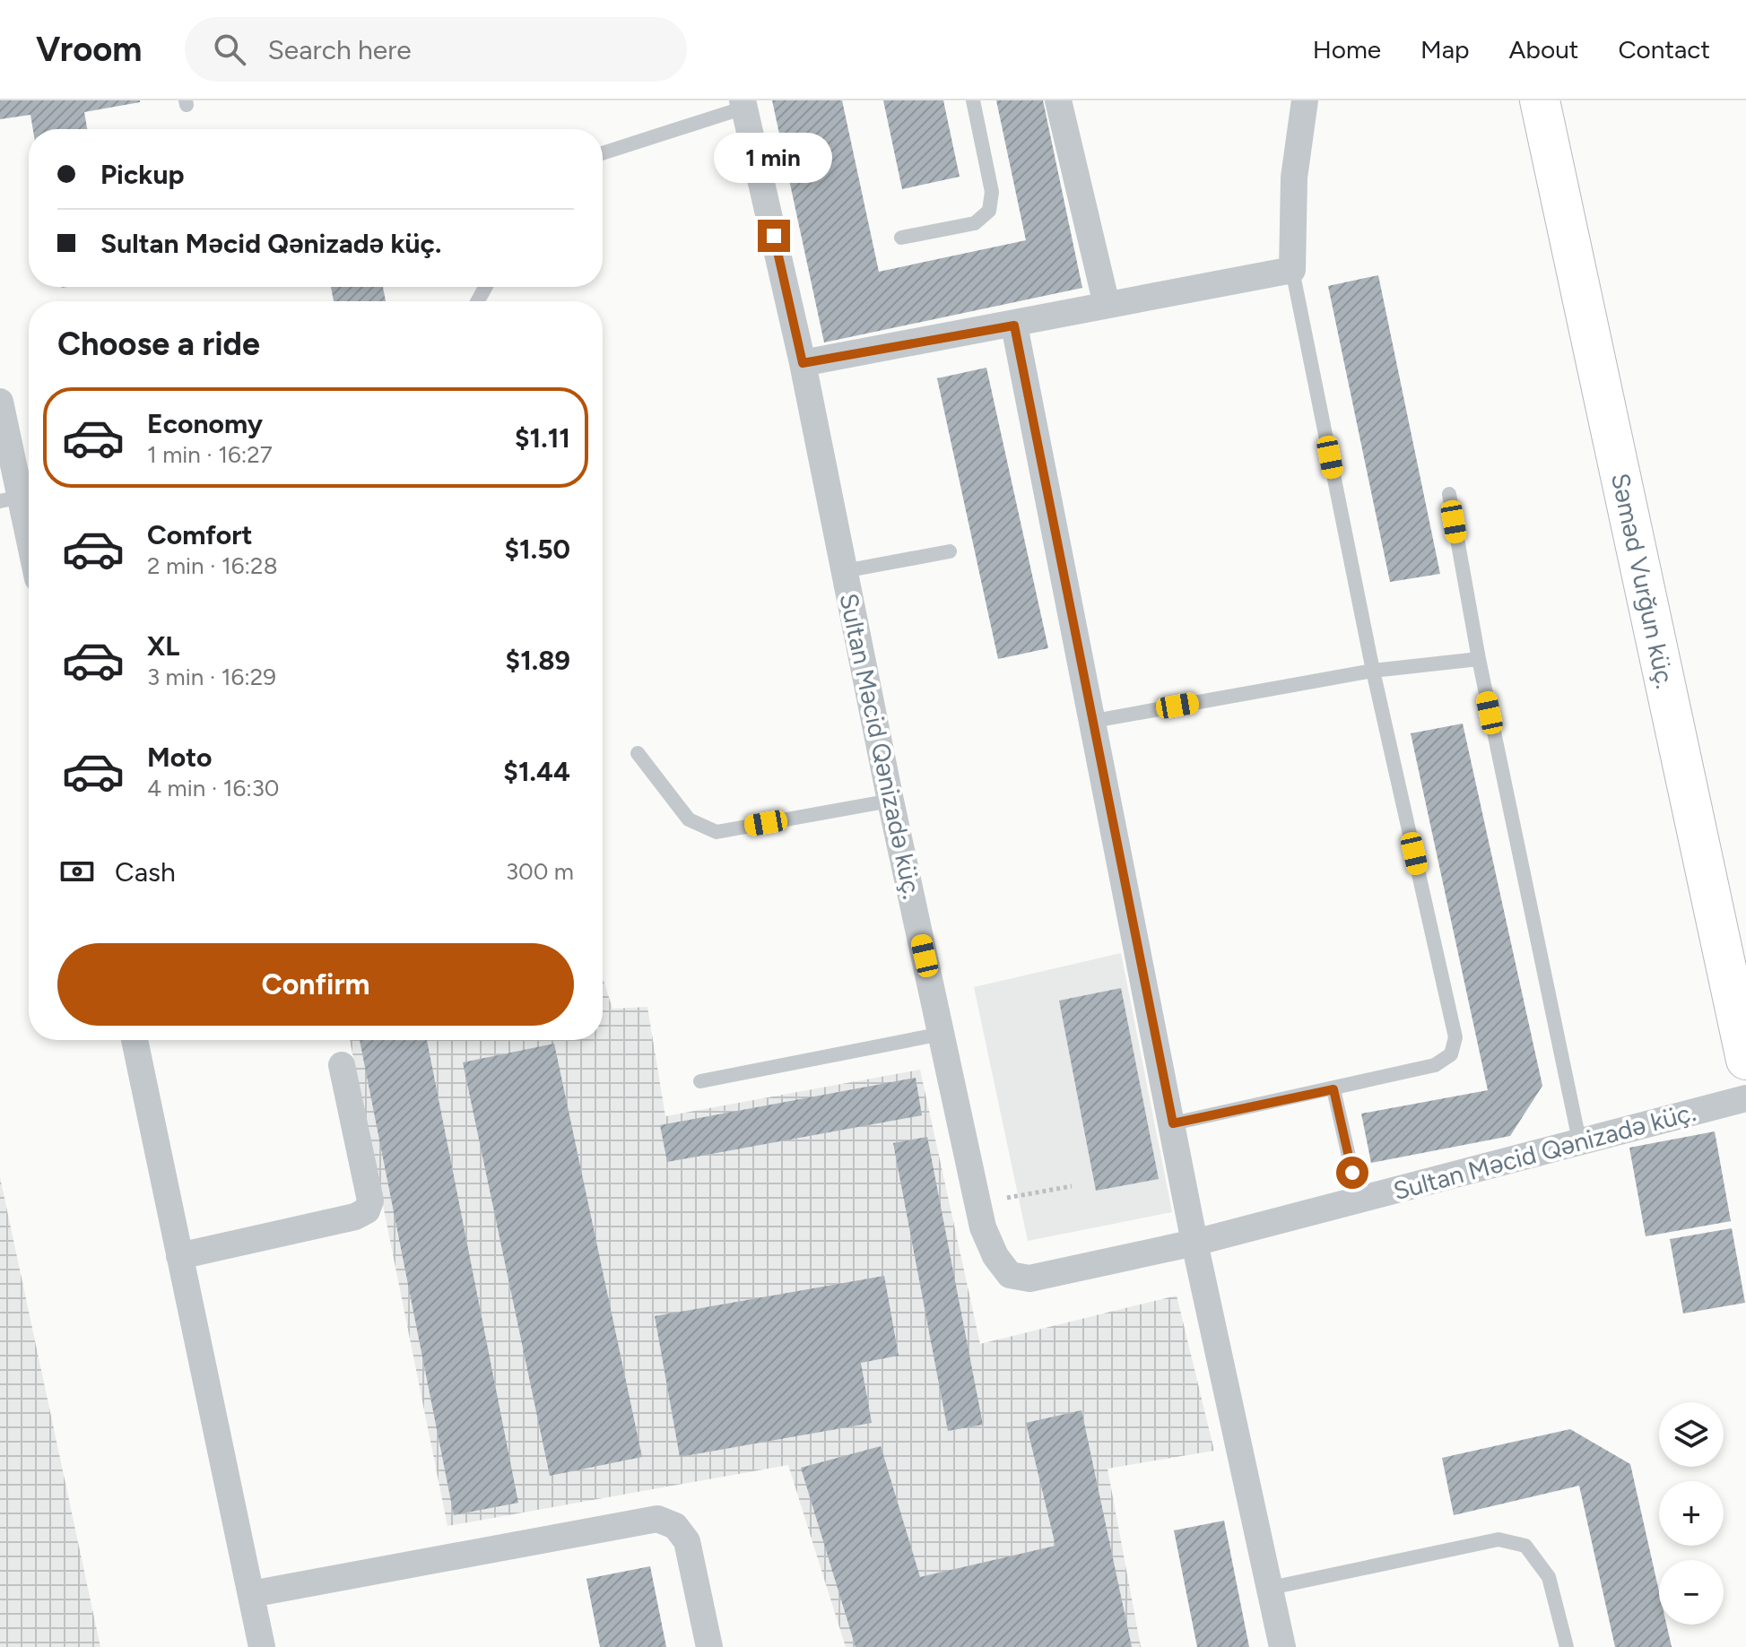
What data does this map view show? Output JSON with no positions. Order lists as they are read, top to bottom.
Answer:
{
  "streets": {
    "main road": ["Səməd Vurğun küç."],
    "street": ["Sultan Məcid Qənizadə küç."]
  },
  "page": {
    "header": "Vroom",
    "search": "Search here",
    "nav": [
      "Home",
      "Map",
      "About",
      "Contact"
    ],
    "banner": ["Pickup", "Sultan Məcid Qənizadə küç."],
    "bubble": "1 min",
    "heading": "Choose a ride",
    "list": [
      {
        "name": "Economy",
        "note": "1 min · 16:27",
        "value": "$1.11"
      },
      {
        "name": "Comfort",
        "note": "2 min · 16:28",
        "value": "$1.50"
      },
      {
        "name": "XL",
        "note": "3 min · 16:29",
        "value": "$1.89"
      },
      {
        "name": "Moto",
        "note": "4 min · 16:30",
        "value": "$1.44"
      }
    ],
    "pay": ["Cash", "300 m"],
    "buttons": "Confirm",
    "map_buttons": ["+", "−"]
  }
}
